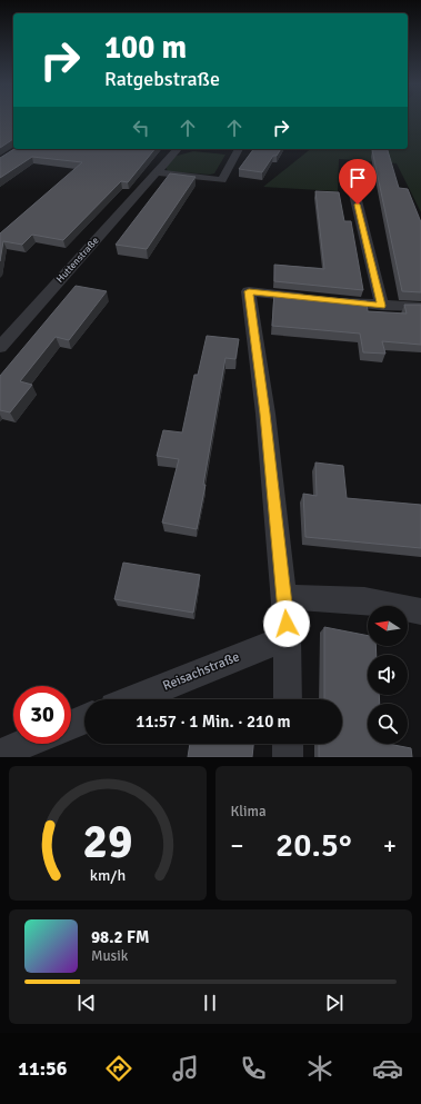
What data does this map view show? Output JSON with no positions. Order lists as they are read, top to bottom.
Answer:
{
  "streets": {
    "street": ["Huttenstraße", "Reisachstraße"]
  },
  "north": "left",
  "page": {
    "turn": ["100 m", "Ratgebstraße"],
    "limit": "30",
    "trip": "11:57 · 1 Min. · 210 m",
    "tile": "Klima",
    "heat": ["−", "20.5°", "+"],
    "song": ["98.2 FM", "Musik"],
    "tabs": "11:56",
    "gauge": ["29", "km/h"]
  }
}
